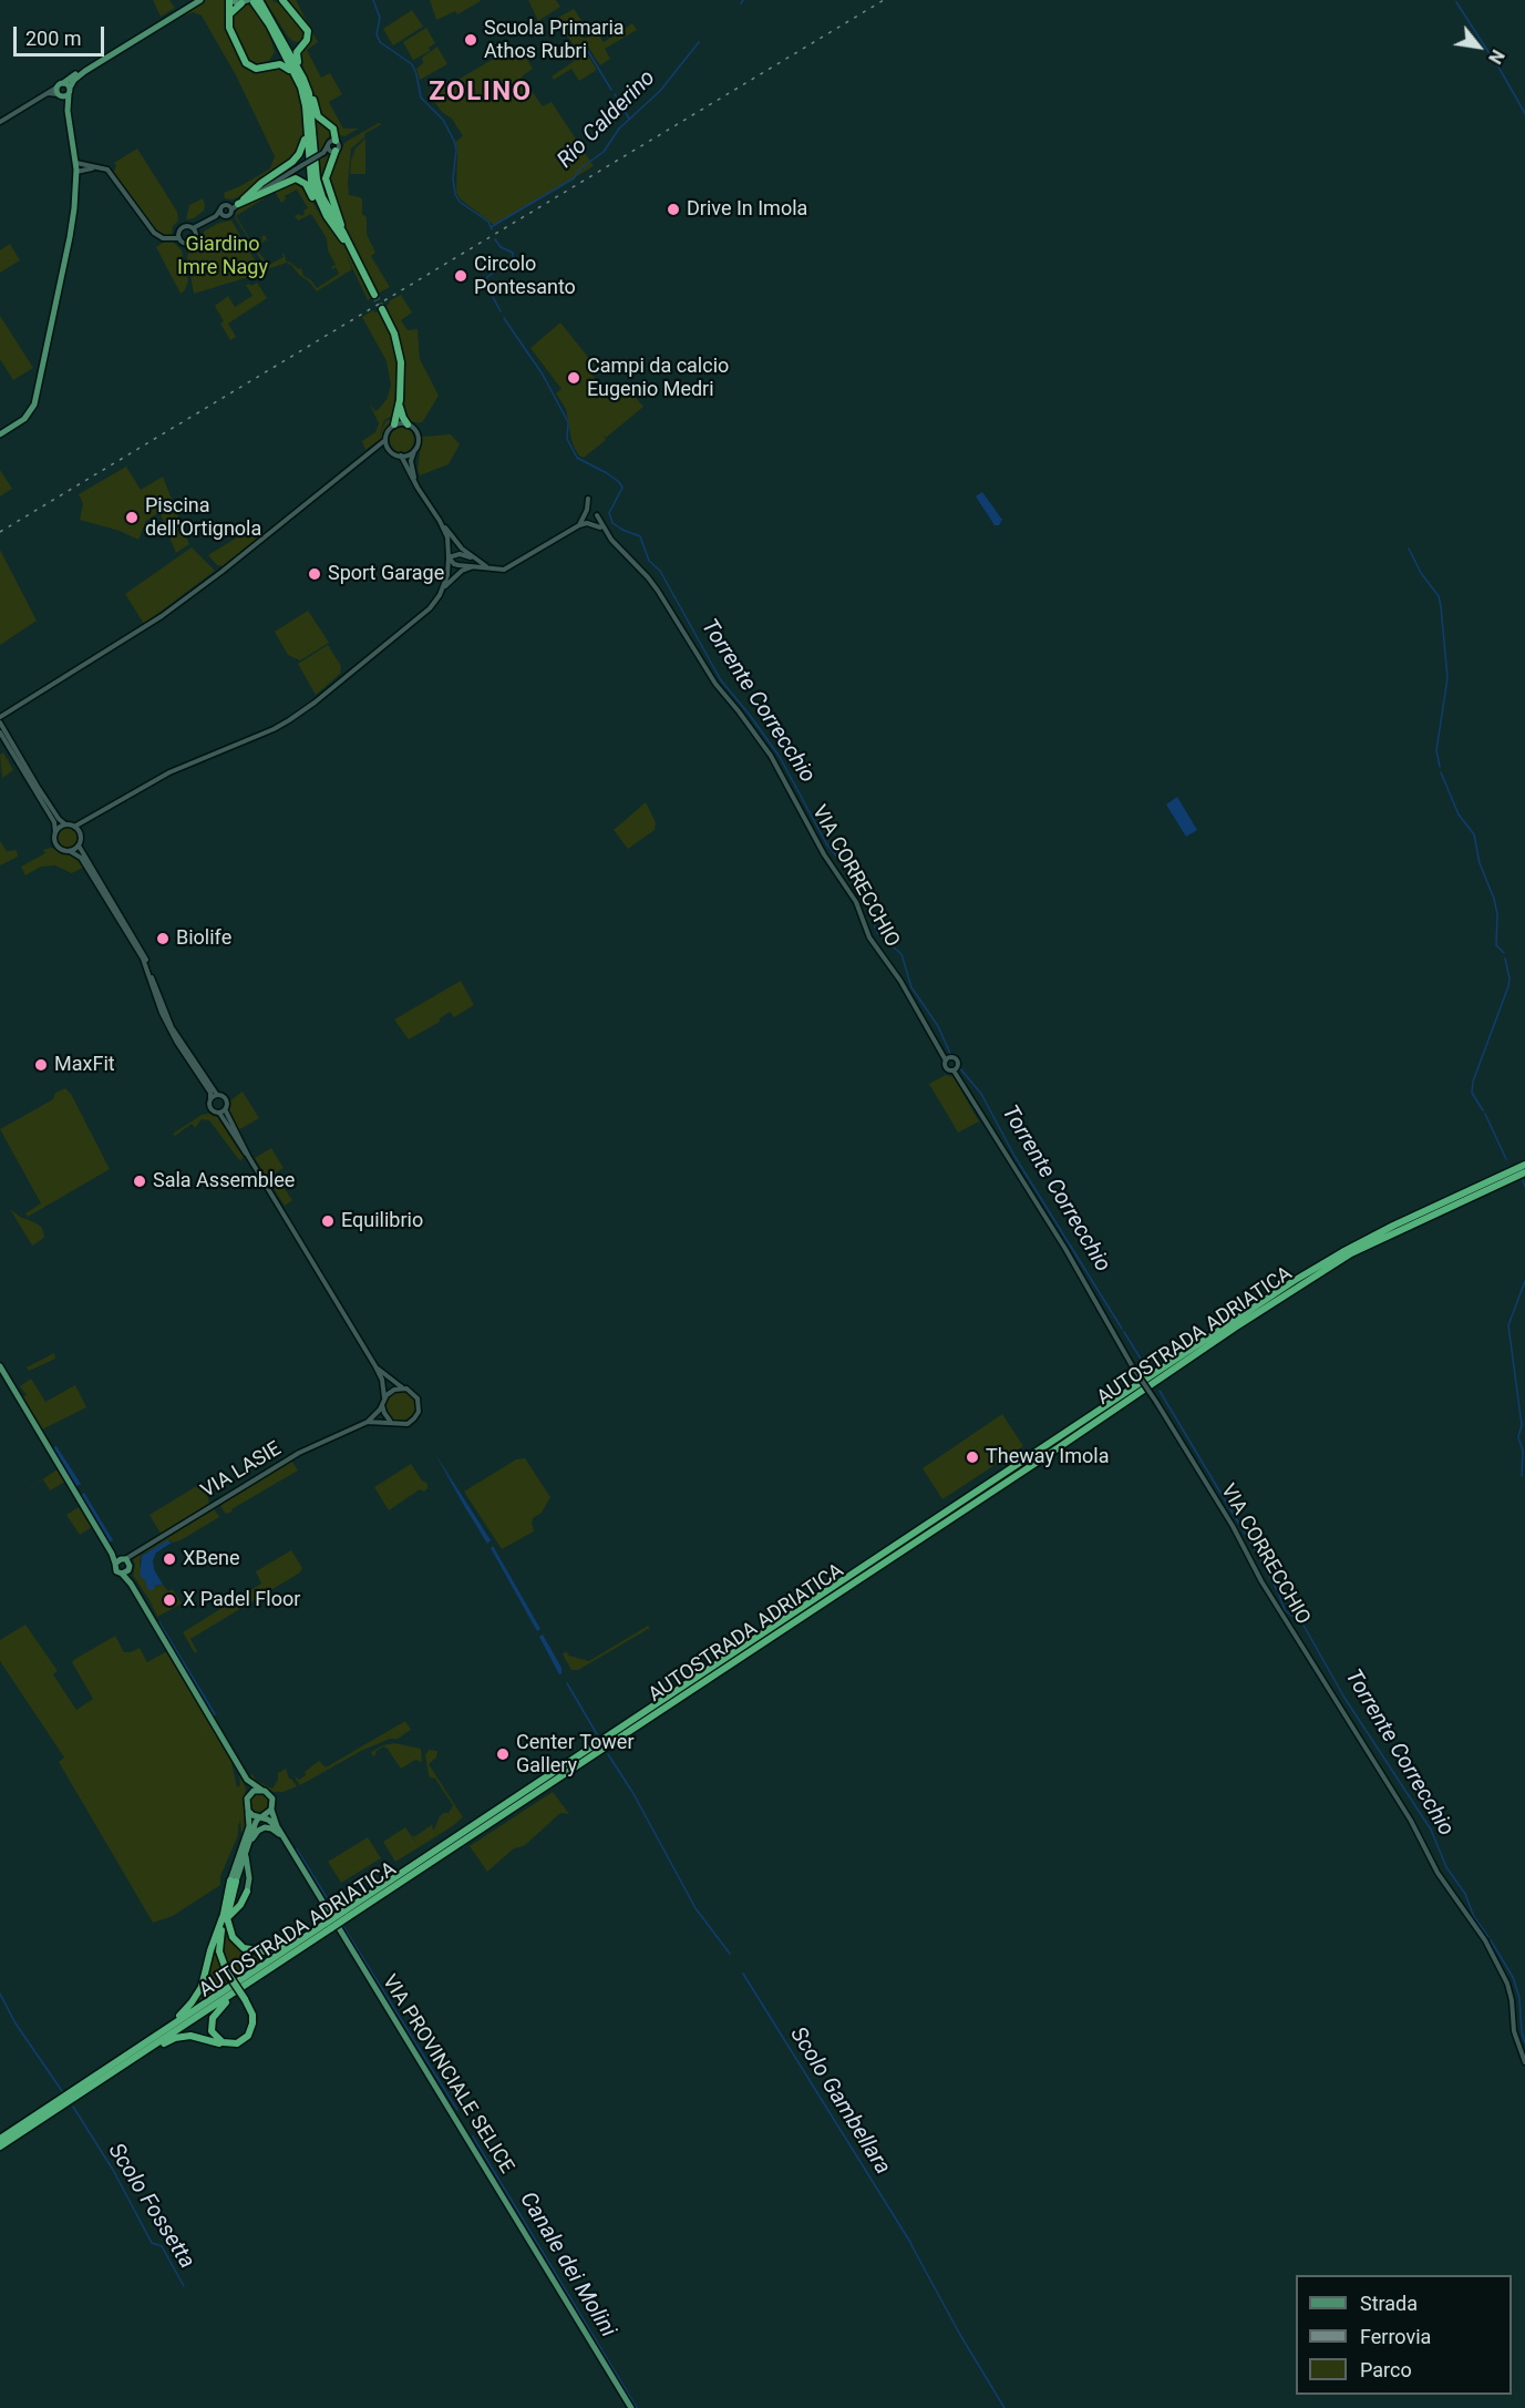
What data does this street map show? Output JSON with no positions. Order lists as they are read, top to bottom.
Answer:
{
  "streets": {
    "highway": ["AUTOSTRADA ADRIATICA"],
    "main road": ["VIA PROVINCIALE SELICE"],
    "street": ["VIA CORRECCHIO", "VIA LASIE"]
  },
  "crossings": [
    ["VIA LASIE", "VIA PROVINCIALE SELICE"]
  ],
  "districts": ["ZOLINO"],
  "water": [
    "Rio Calderino",
    "Torrente Correcchio",
    "Scolo Gambellara",
    "Scolo Fossetta",
    "Canale dei Molini"
  ],
  "parks": ["Giardino Imre Nagy"],
  "places": [
    "Scuola Primaria Athos Rubri",
    "Drive In Imola",
    "Circolo Pontesanto",
    "Campi da calcio Eugenio Medri",
    "Piscina dell'Ortignola",
    "Sport Garage",
    "Biolife",
    "MaxFit",
    "Sala Assemblee",
    "Equilibrio",
    "Theway Imola",
    "XBene",
    "X Padel Floor",
    "Center Tower Gallery"
  ],
  "legend": ["Strada", "Ferrovia", "Parco"],
  "scale_bar": "200 m",
  "north": "bottom right"
}
